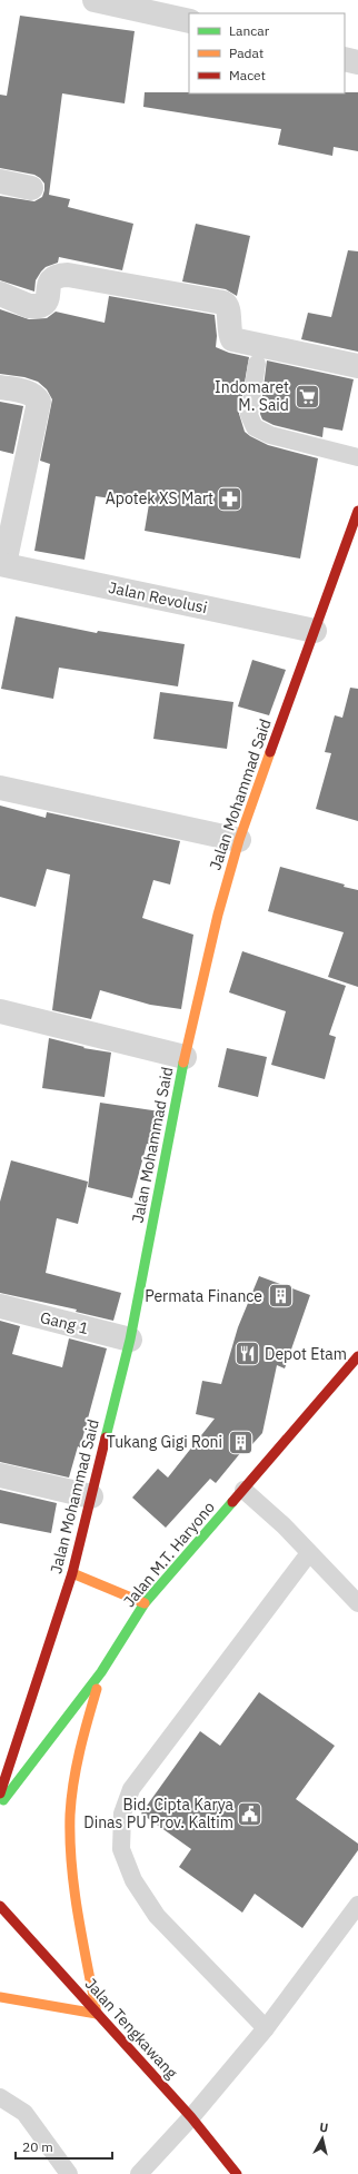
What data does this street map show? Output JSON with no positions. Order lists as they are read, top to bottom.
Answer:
{
  "streets": {
    "street": [
      "Jalan Revolusi",
      "Jalan Mohammad Said",
      "Gang 1",
      "Jalan M.T. Haryono",
      "Jalan Tengkawang"
    ]
  },
  "crossings": [
    ["Jalan Revolusi", "Jalan Mohammad Said"],
    ["Jalan Mohammad Said", "Gang 1"]
  ],
  "places": {
    "supermarket": ["Indomaret M. Said"],
    "pharmacy": ["Apotek XS Mart"],
    "building": ["Permata Finance", "Tukang Gigi Roni"],
    "restaurant": ["Depot Etam"],
    "public building": ["Bid. Cipta Karya Dinas PU Prov. Kaltim"]
  },
  "legend": ["Lancar", "Padat", "Macet"],
  "scale_bar": "20 m",
  "north": "top"
}
